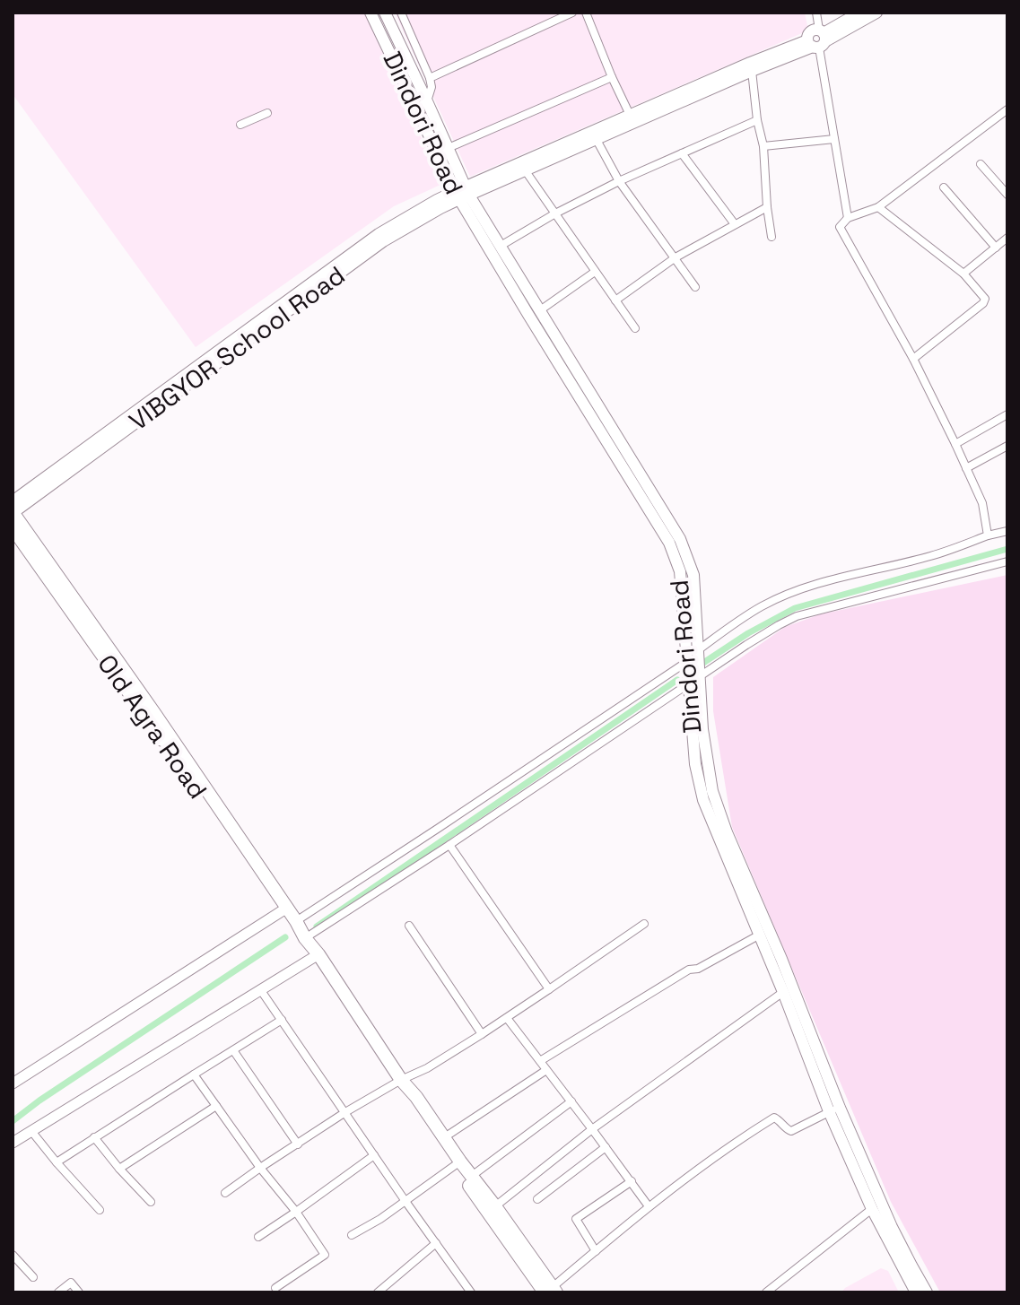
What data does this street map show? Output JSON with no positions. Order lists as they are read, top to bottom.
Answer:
{
  "streets": {
    "highway": ["Old Agra Road"],
    "main road": ["Dindori Road", "VIBGYOR School Road"]
  },
  "crossings": [
    ["Dindori Road", "VIBGYOR School Road"]
  ]
}
